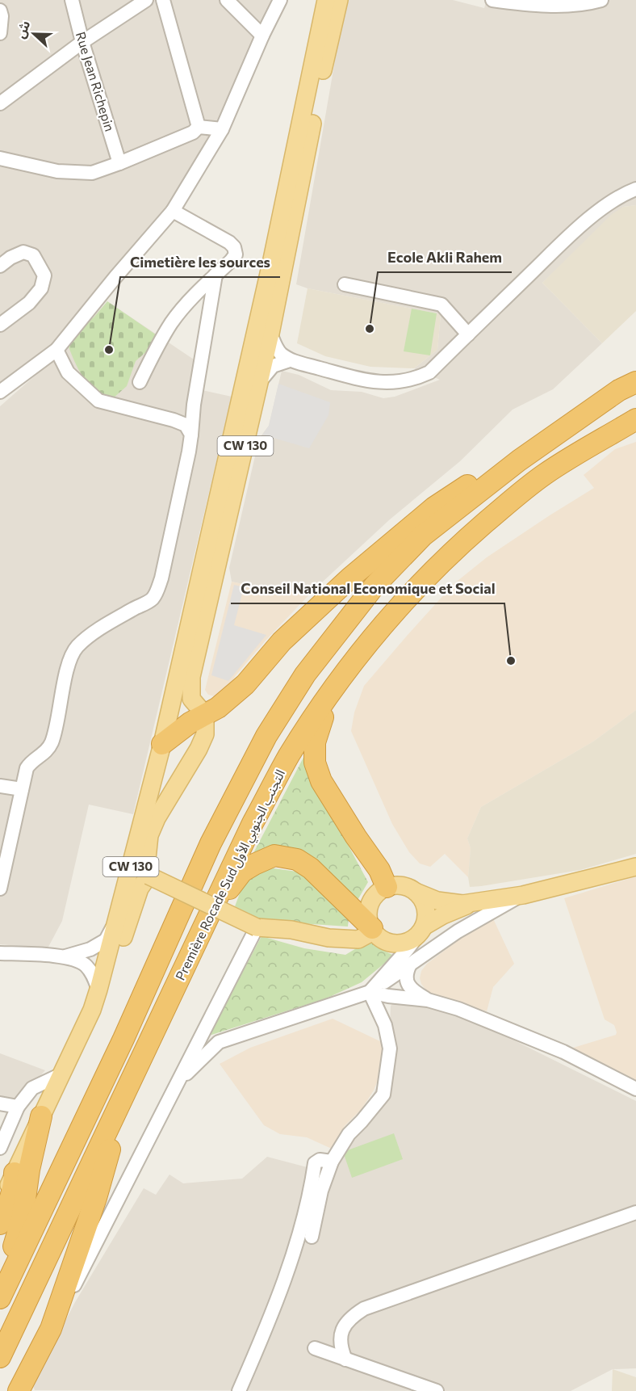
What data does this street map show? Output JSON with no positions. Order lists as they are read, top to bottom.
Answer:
{
  "streets": {
    "highway": ["Première Rocade Sud التجنب الجنوبي الأول"],
    "main road": ["CW 130"],
    "street": ["Rue Jean Richepin"]
  },
  "places": ["Ecole Akli Rahem", "Cimetière les sources", "Conseil National Economique et Social"],
  "north": "left"
}
